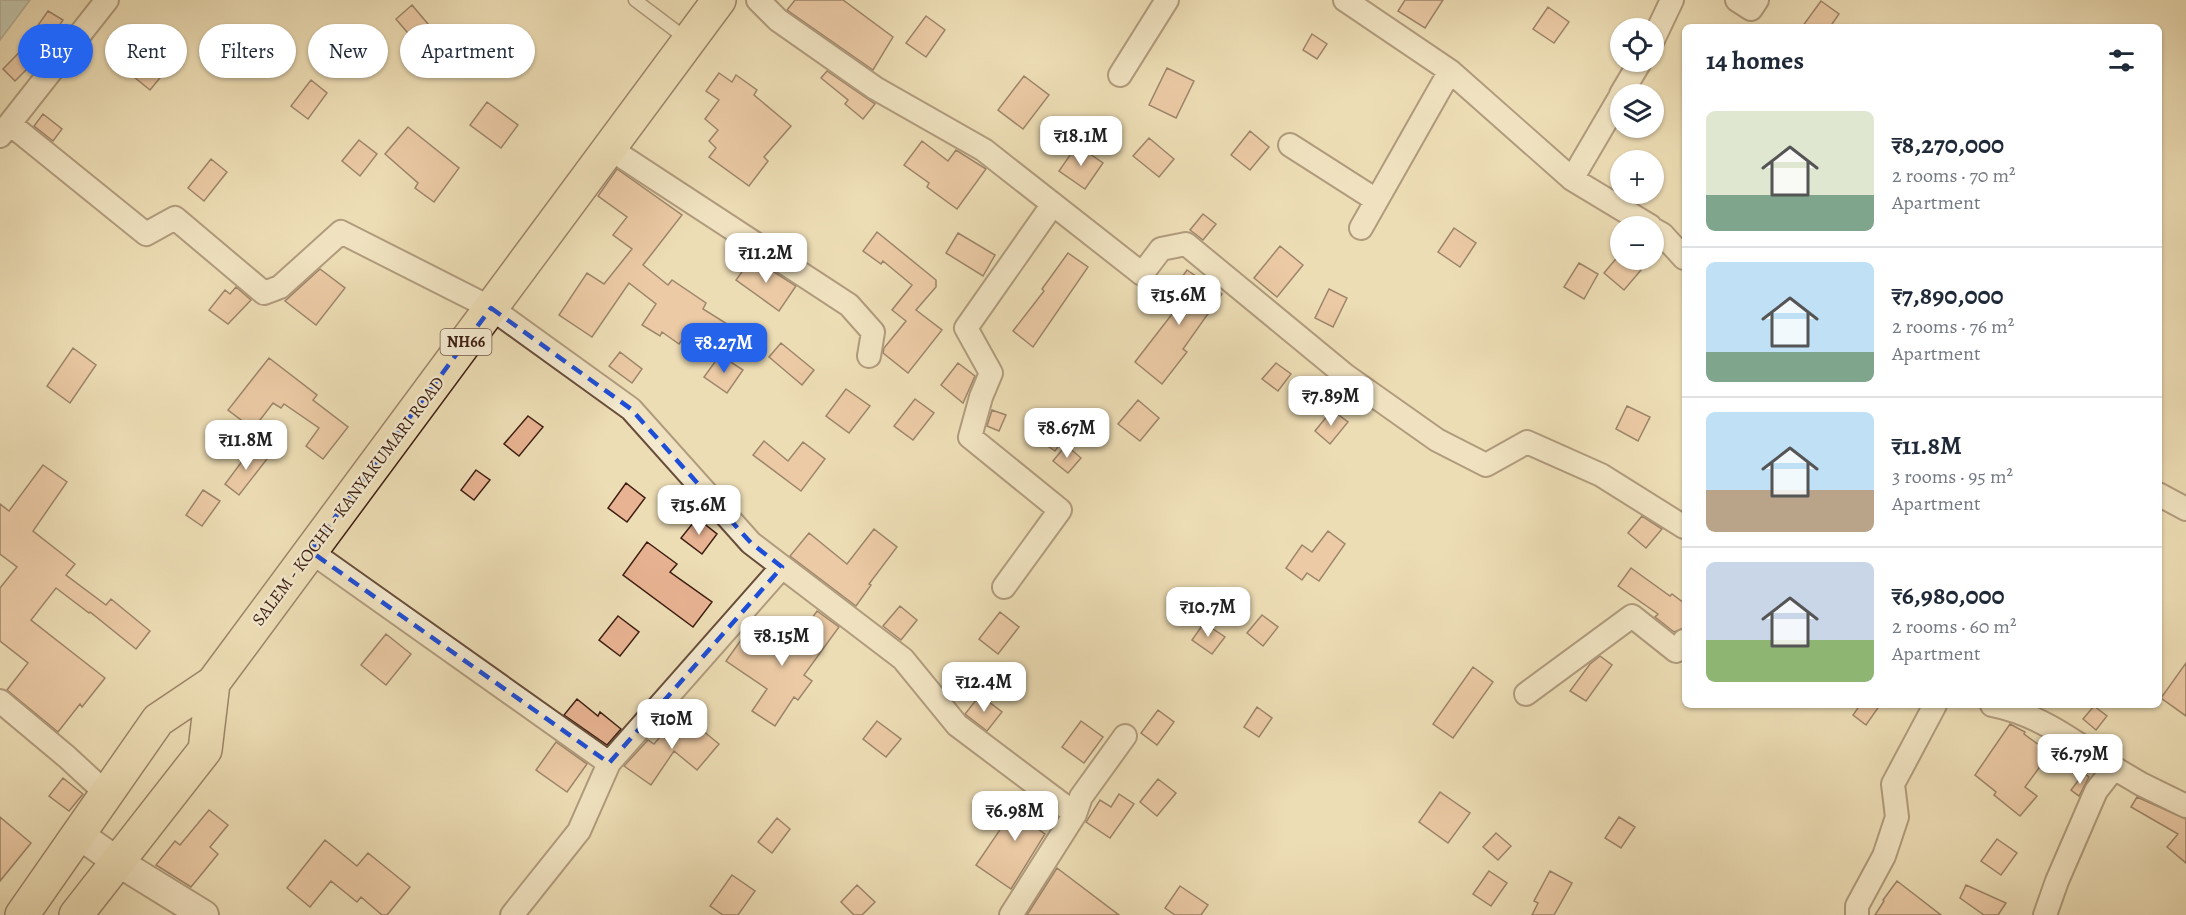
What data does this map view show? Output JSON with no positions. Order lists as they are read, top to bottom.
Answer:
{
  "streets": {
    "highway": ["NH66", "SALEM - KOCHI - KANYAKUMARI ROAD"]
  },
  "page": {
    "map_buttons": ["+", "−"],
    "chip": [
      "Buy",
      "Rent",
      "Filters",
      "New",
      "Apartment"
    ],
    "heading": "14 homes",
    "list": [
      {
        "name": "₹8,270,000",
        "note": "2 rooms · 70 m² · Apartment"
      },
      {
        "name": "₹7,890,000",
        "note": "2 rooms · 76 m² · Apartment"
      },
      {
        "name": "₹11.8M",
        "note": "3 rooms · 95 m² · Apartment"
      },
      {
        "name": "₹6,980,000",
        "note": "2 rooms · 60 m² · Apartment"
      }
    ],
    "price": [
      "₹18.1M",
      "₹11.2M",
      "₹15.6M",
      "₹8.27M",
      "₹7.89M",
      "₹8.67M",
      "₹11.8M",
      "₹15.6M",
      "₹10.7M",
      "₹8.15M",
      "₹12.4M",
      "₹10M",
      "₹6.79M",
      "₹6.98M"
    ]
  }
}
